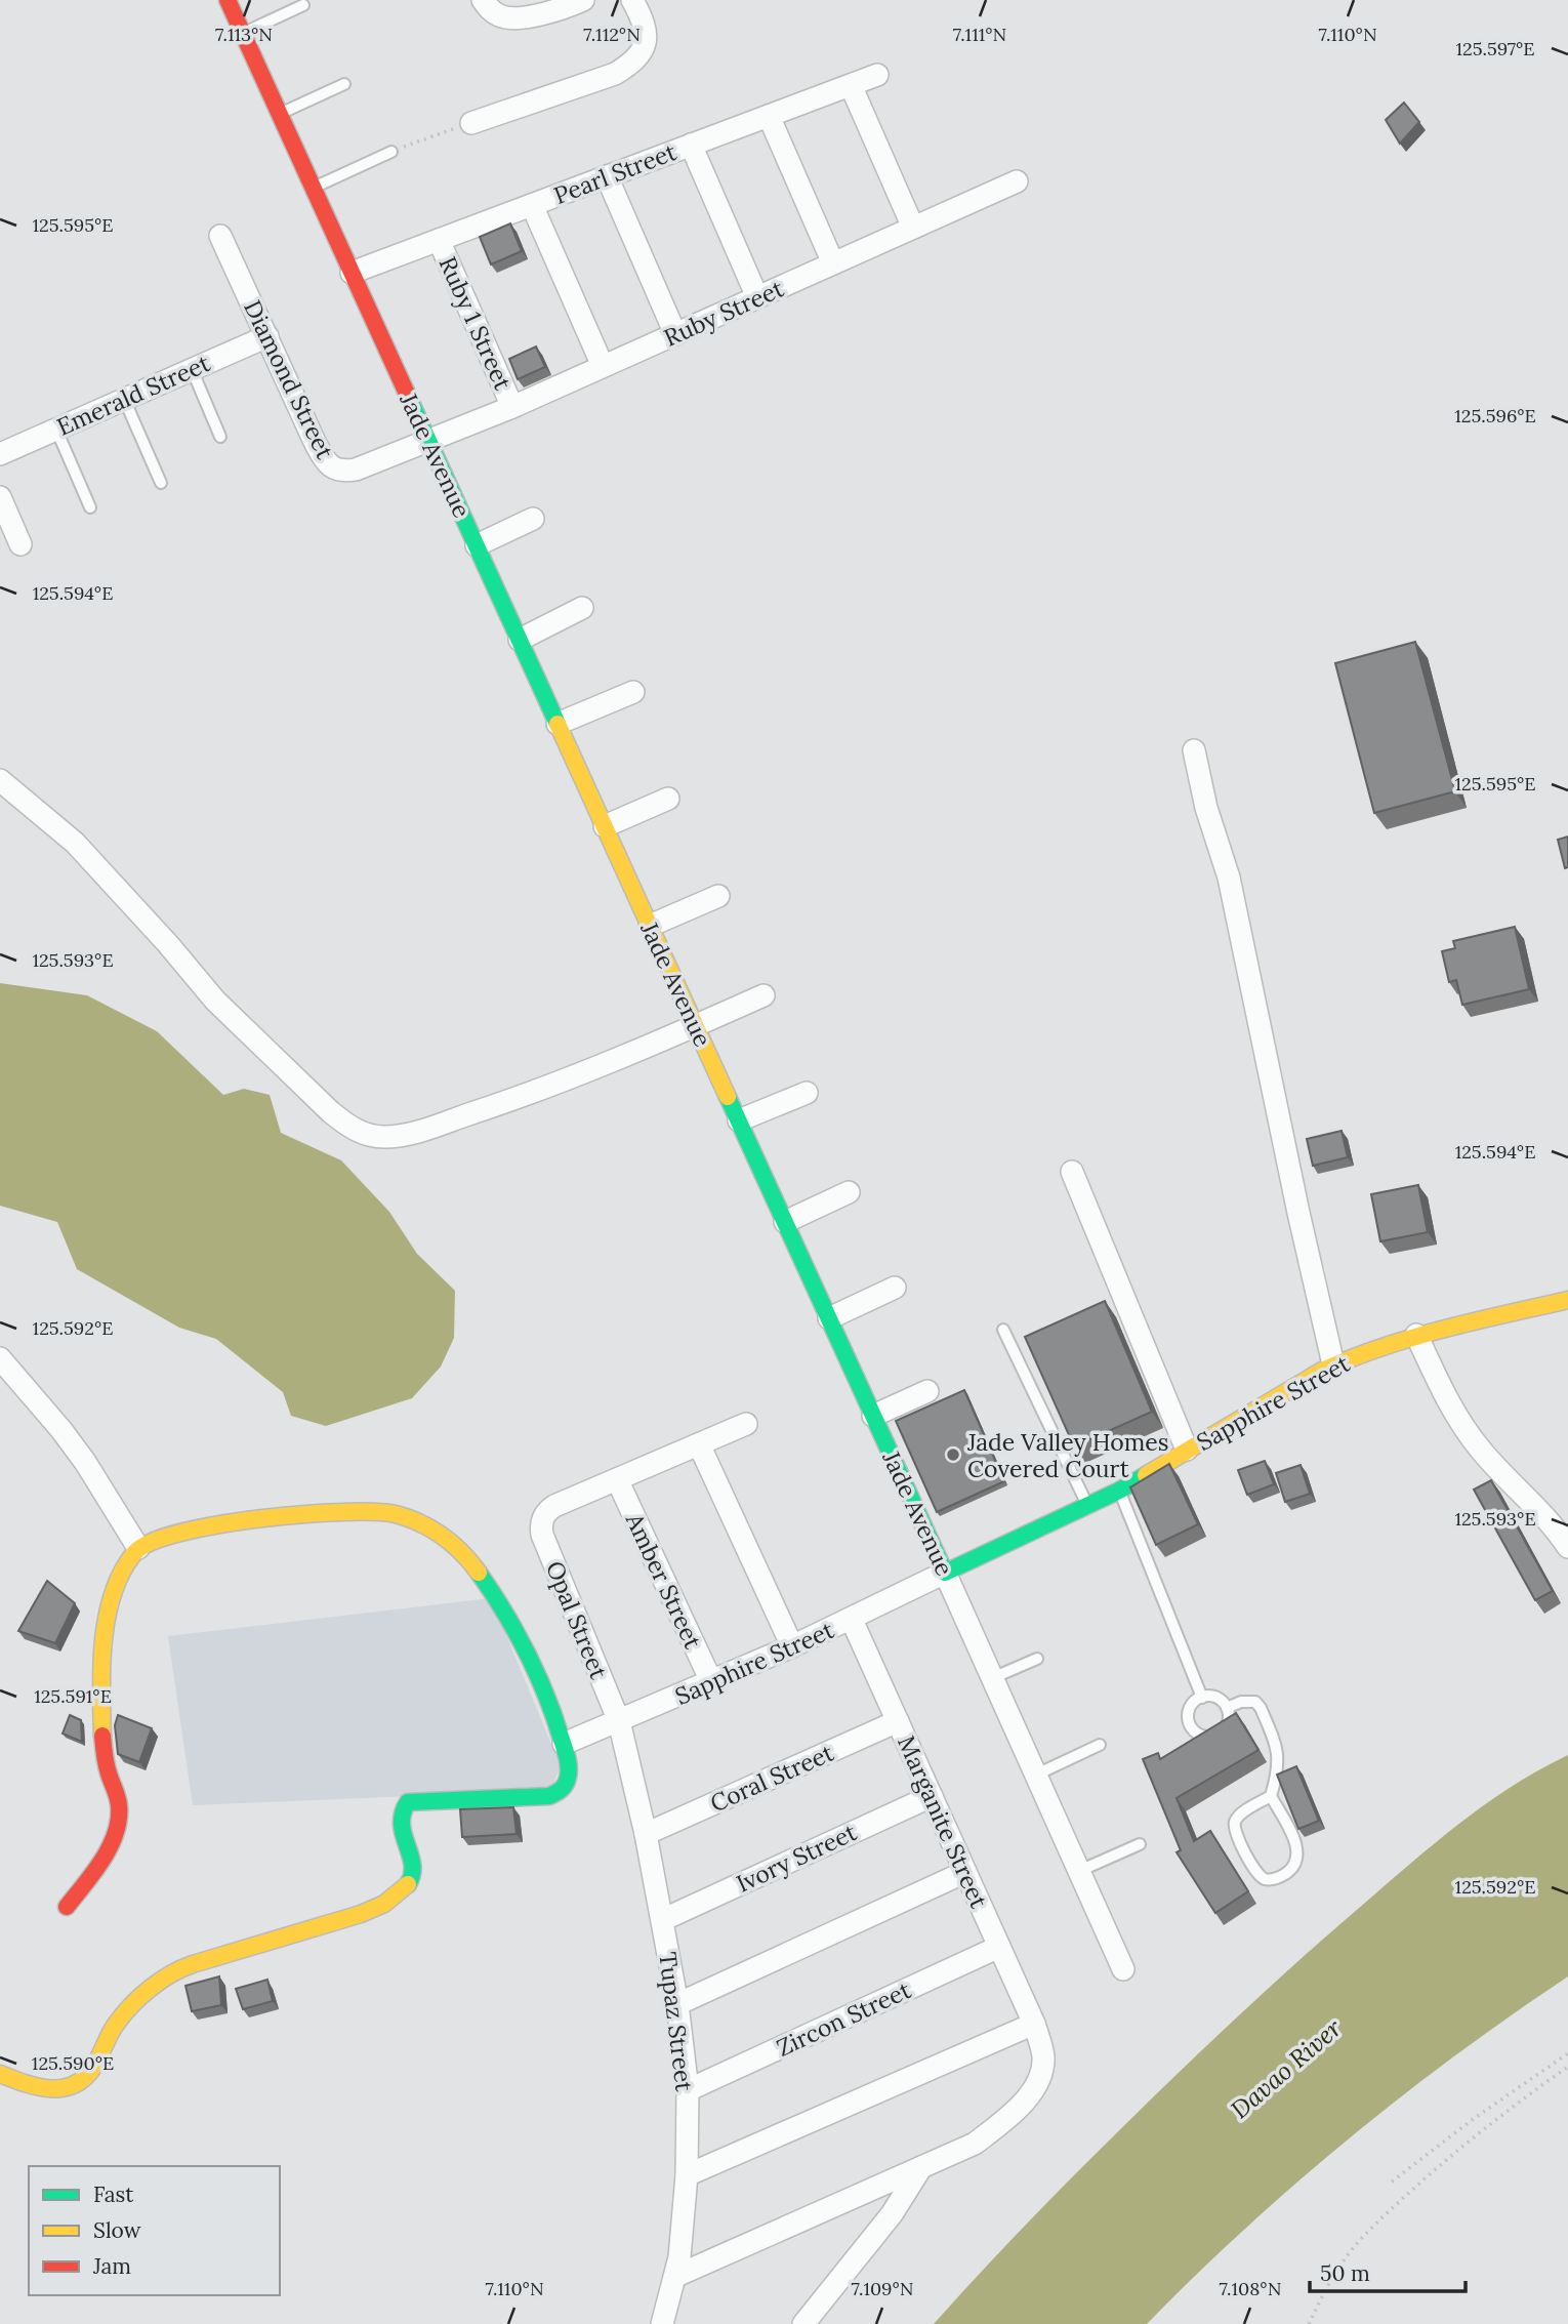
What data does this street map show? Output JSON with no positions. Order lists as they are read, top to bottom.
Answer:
{
  "streets": {
    "street": [
      "Pearl Street",
      "Ruby Street",
      "Ruby 1 Street",
      "Diamond Street",
      "Emerald Street",
      "Jade Avenue",
      "Sapphire Street",
      "Amber Street",
      "Opal Street",
      "Coral Street",
      "Marganite Street",
      "Ivory Street",
      "Zircon Street",
      "Tupaz Street"
    ]
  },
  "crossings": [
    ["Pearl Street", "Ruby 1 Street"],
    ["Pearl Street", "Jade Avenue"],
    ["Ruby Street", "Ruby 1 Street"],
    ["Ruby Street", "Diamond Street"],
    ["Ruby Street", "Jade Avenue"],
    ["Diamond Street", "Emerald Street"],
    ["Diamond Street", "Jade Avenue"],
    ["Jade Avenue", "Sapphire Street"],
    ["Sapphire Street", "Amber Street"],
    ["Sapphire Street", "Opal Street"],
    ["Sapphire Street", "Marganite Street"],
    ["Sapphire Street", "Tupaz Street"],
    ["Amber Street", "Opal Street"],
    ["Opal Street", "Tupaz Street"],
    ["Coral Street", "Marganite Street"],
    ["Coral Street", "Tupaz Street"],
    ["Marganite Street", "Ivory Street"],
    ["Marganite Street", "Zircon Street"],
    ["Marganite Street", "Tupaz Street"],
    ["Ivory Street", "Tupaz Street"],
    ["Zircon Street", "Tupaz Street"]
  ],
  "water": ["Davao River"],
  "places": ["Jade Valley Homes Covered Court"],
  "legend": ["Fast", "Slow", "Jam"],
  "scale_bar": "50 m",
  "coordinates": [
    "7.113°N",
    "7.112°N",
    "7.111°N",
    "7.110°N",
    "125.597°E",
    "125.595°E",
    "125.596°E",
    "125.594°E",
    "125.593°E",
    "125.592°E",
    "125.591°E",
    "125.590°E",
    "7.109°N",
    "7.108°N"
  ]
}
